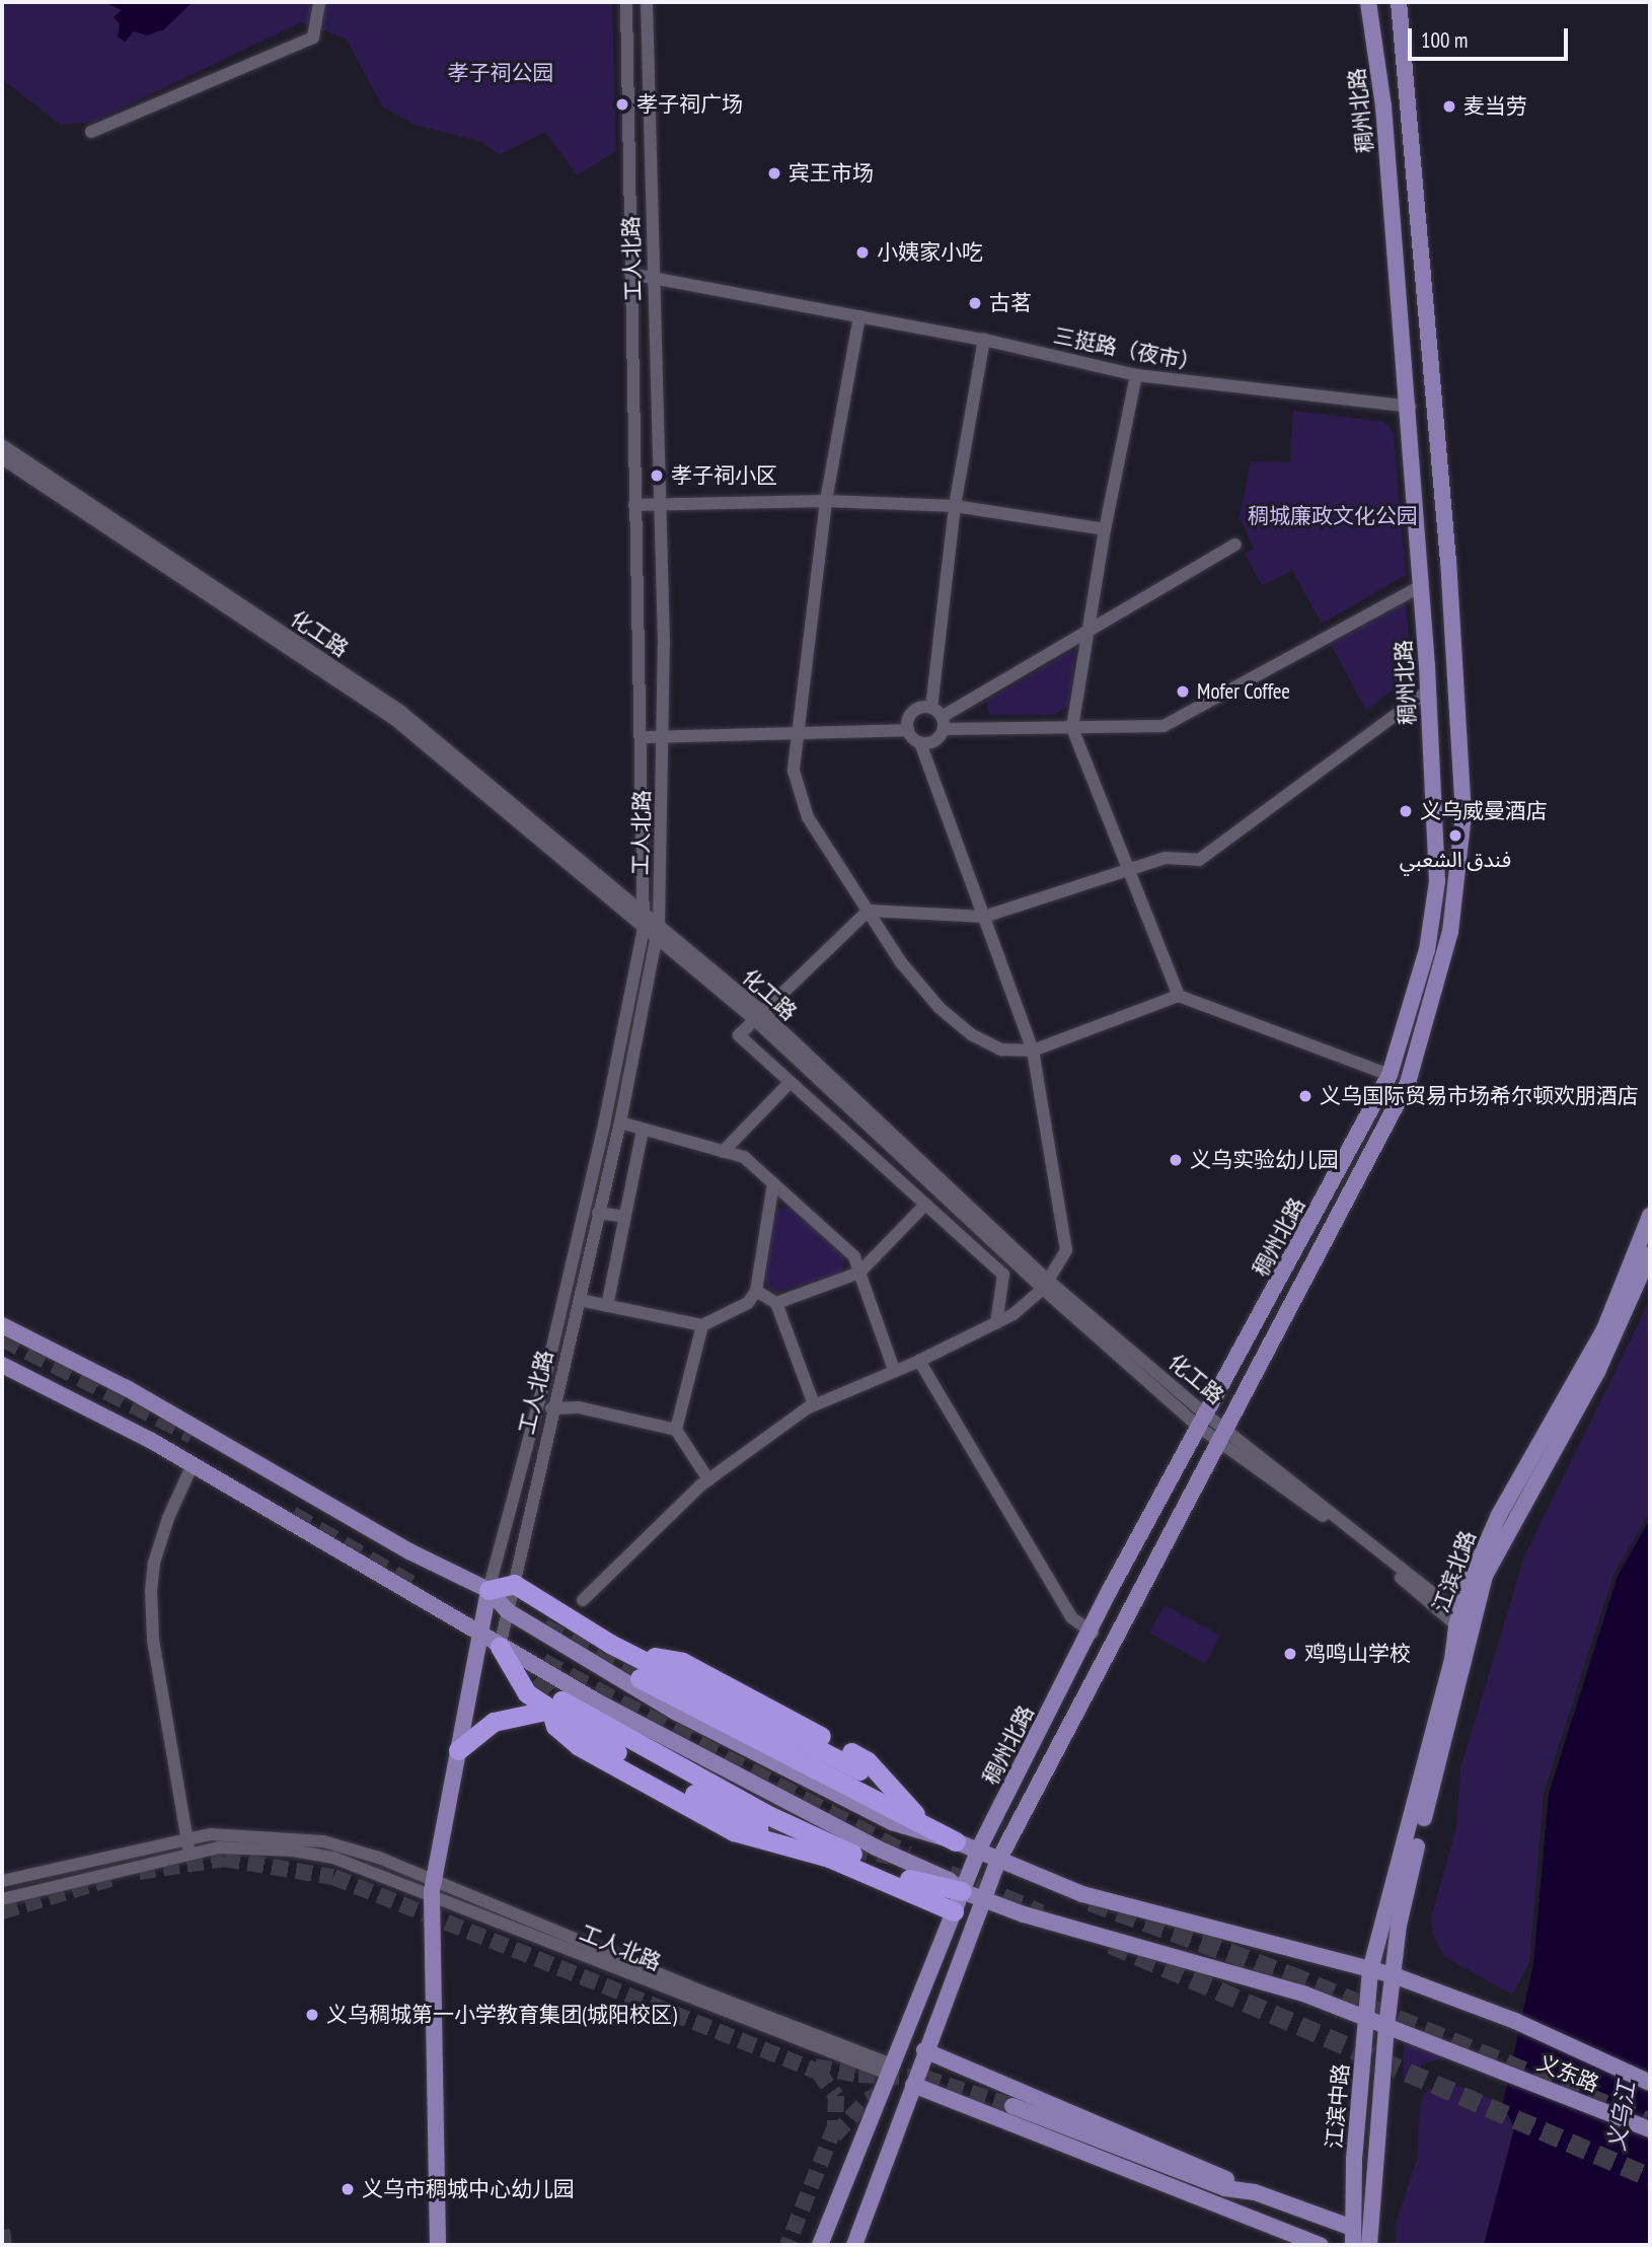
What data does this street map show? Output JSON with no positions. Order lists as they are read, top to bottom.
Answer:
{
  "streets": {
    "main road": [
      "稠州北路",
      "江滨北路",
      "义东路",
      "江滨中路"
    ],
    "street": ["工人北路", "三挺路（夜市）", "化工路"]
  },
  "crossings": [
    ["稠州北路", "三挺路（夜市）"],
    ["稠州北路", "化工路"],
    ["稠州北路", "义东路"],
    ["工人北路", "三挺路（夜市）"],
    ["工人北路", "化工路"],
    ["工人北路", "义东路"],
    ["化工路", "江滨北路"],
    ["江滨北路", "义东路"],
    ["江滨北路", "江滨中路"],
    ["义东路", "江滨中路"]
  ],
  "water": ["义乌江"],
  "parks": ["孝子祠公园", "稠城廉政文化公园"],
  "places": [
    "孝子祠广场",
    "麦当劳",
    "宾王市场",
    "小姨家小吃",
    "古茗",
    "孝子祠小区",
    "Mofer Coffee",
    "义乌威曼酒店",
    "فندق الشعبي",
    "义乌国际贸易市场希尔顿欢朋酒店",
    "义乌实验幼儿园",
    "鸡鸣山学校",
    "义乌稠城第一小学教育集团(城阳校区)",
    "义乌市稠城中心幼儿园"
  ],
  "scale_bar": "100 m"
}
